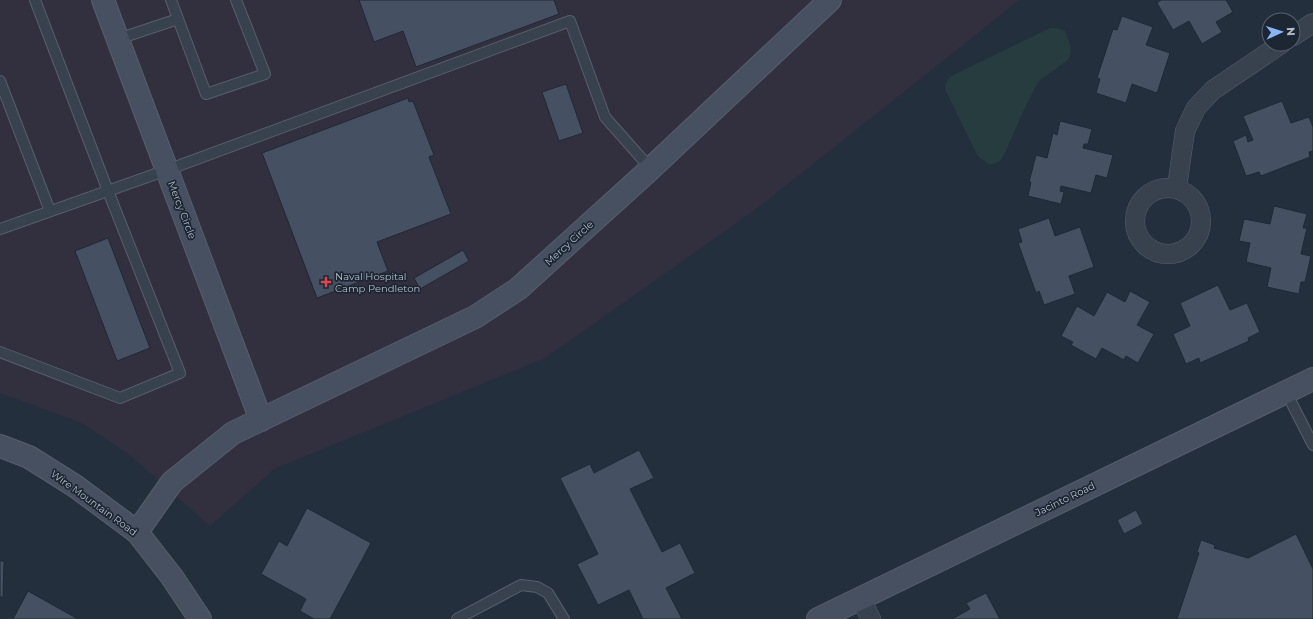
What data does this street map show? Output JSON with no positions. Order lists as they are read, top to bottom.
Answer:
{
  "streets": {
    "street": ["Mercy Circle", "Jacinto Road", "Wire Mountain Road"]
  },
  "crossings": [
    ["Mercy Circle", "Wire Mountain Road"]
  ],
  "places": {
    "health": ["Naval Hospital Camp Pendleton"]
  },
  "north": "right"
}
